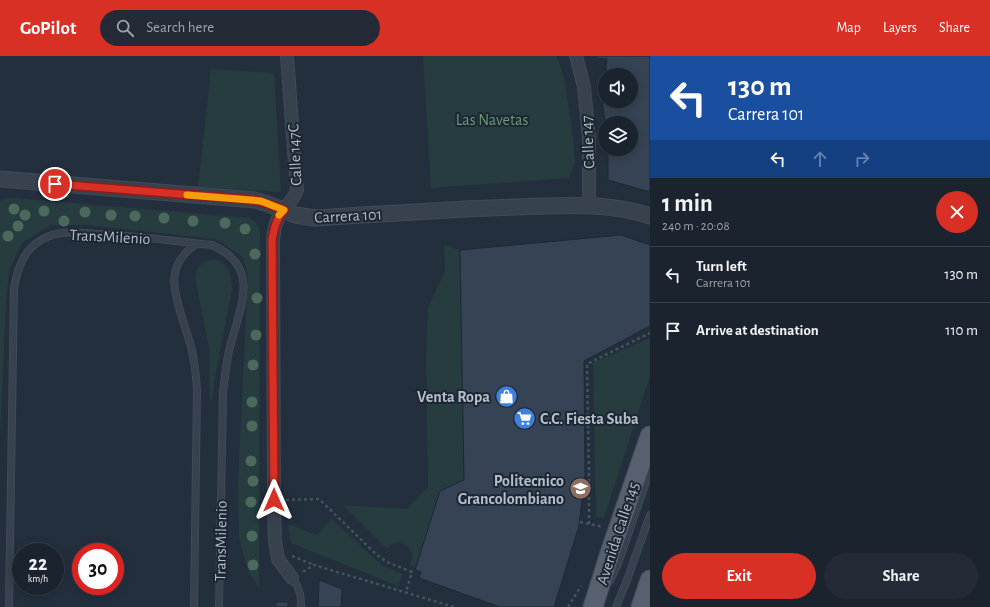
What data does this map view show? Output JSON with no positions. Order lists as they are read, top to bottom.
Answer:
{
  "streets": {
    "main road": ["Avenida Calle 145"],
    "street": ["Calle 147", "Calle 147C", "Carrera 101"],
    "lane": ["TransMilenio"]
  },
  "crossings": [
    ["Calle 147", "Carrera 101"],
    ["Calle 147C", "Carrera 101"]
  ],
  "parks": ["Las Navetas"],
  "places": {
    "shop": ["Venta Ropa"],
    "supermarket": ["C.C. Fiesta Suba"],
    "school or university": ["Politecnico Grancolombiano"]
  },
  "page": {
    "header": "GoPilot",
    "search": "Search here",
    "nav": ["Map", "Layers", "Share"],
    "turn": ["130 m", "Carrera 101"],
    "heading": ["1 min", "240 m · 20:08"],
    "list": [
      {
        "name": "Turn left",
        "note": "Carrera 101",
        "value": "130 m"
      },
      {
        "name": "Arrive at destination",
        "value": "110 m"
      }
    ],
    "speed": "22 km/h",
    "limit": "30",
    "buttons": ["Exit", "Share"]
  }
}
